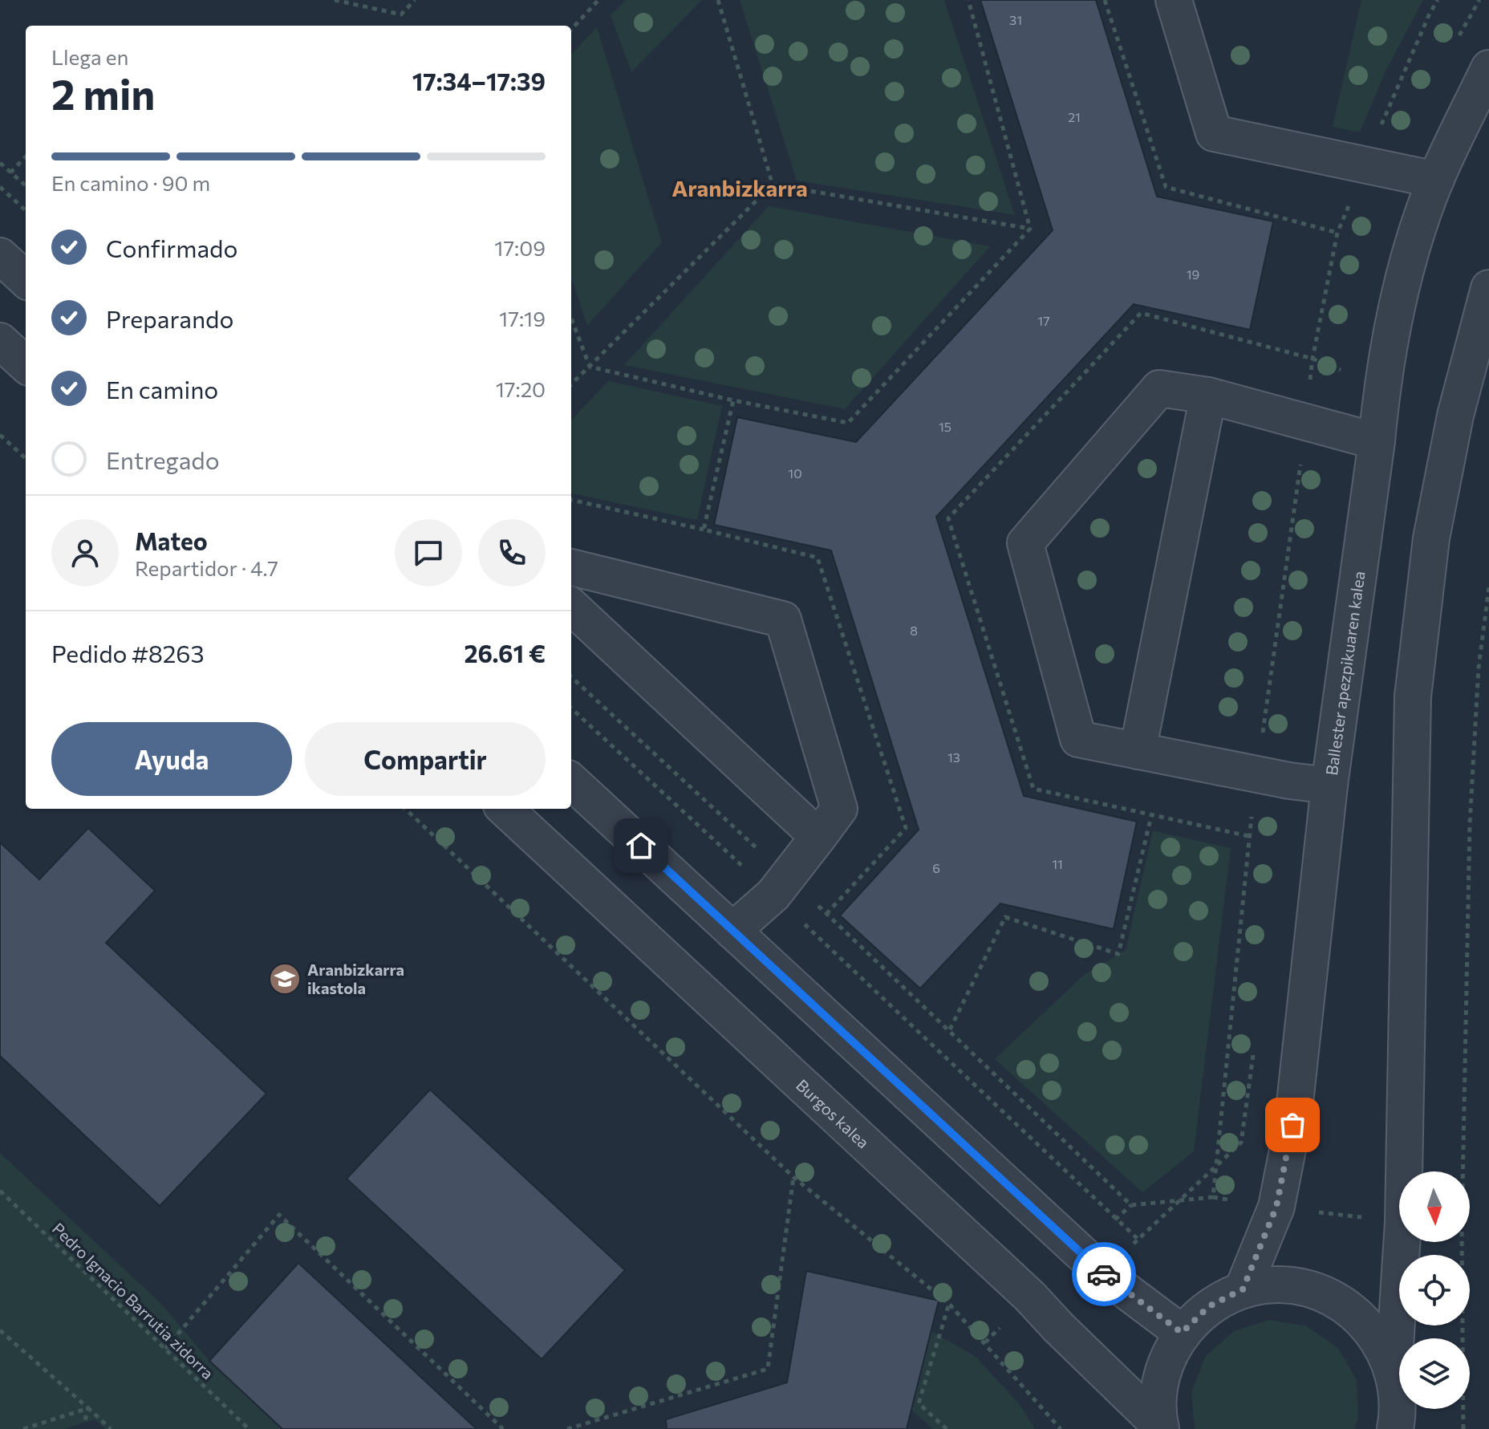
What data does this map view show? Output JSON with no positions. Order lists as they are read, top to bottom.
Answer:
{
  "streets": {
    "street": ["Ballester apezpikuaren kalea", "Burgos kalea"],
    "path": ["Pedro Ignacio Barrutia zidorra"]
  },
  "districts": ["Aranbizkarra"],
  "places": {
    "school or university": ["Aranbizkarra ikastola"]
  },
  "house_numbers": [
    "31",
    "21",
    "19",
    "17",
    "15",
    "10",
    "8",
    "13",
    "11",
    "6"
  ],
  "north": "bottom",
  "page": {
    "heading": ["2 min", "Llega en", "17:34–17:39"],
    "panel": [
      "Mateo",
      "Repartidor · 4.7",
      "Pedido #8263",
      "26.61 €"
    ],
    "bar": "En camino · 90 m",
    "list": [
      ["Confirmado", "17:09"],
      ["Preparando", "17:19"],
      ["En camino", "17:20"],
      "Entregado"
    ],
    "buttons": ["Ayuda", "Compartir"]
  }
}
